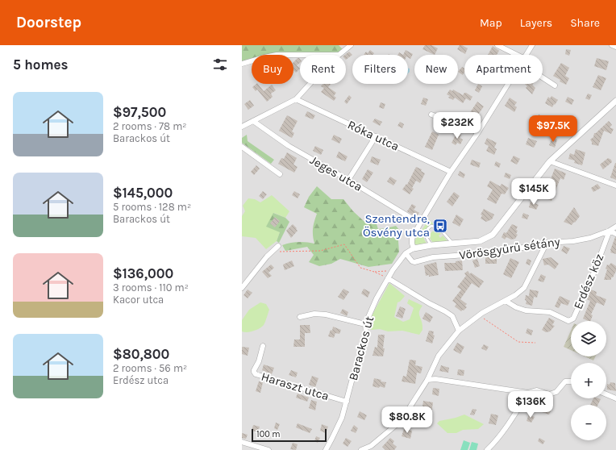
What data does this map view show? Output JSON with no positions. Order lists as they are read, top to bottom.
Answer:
{
  "streets": {
    "street": [
      "Róka utca",
      "Jeges utca",
      "Vörösgyűrű sétány",
      "Erdész köz",
      "Barackos út",
      "Haraszt utca"
    ]
  },
  "crossings": [
    ["Vörösgyűrű sétány", "Erdész köz"],
    ["Vörösgyűrű sétány", "Barackos út"],
    ["Barackos út", "Haraszt utca"]
  ],
  "places": {
    "bus stop": ["Szentendre, Ösvény utca"]
  },
  "scale_bar": "100 m",
  "page": {
    "header": "Doorstep",
    "nav": ["Map", "Layers", "Share"],
    "heading": "5 homes",
    "chip": [
      "Buy",
      "Rent",
      "Filters",
      "New",
      "Apartment"
    ],
    "list": [
      {
        "name": "$97,500",
        "note": "2 rooms · 78 m² · Barackos út"
      },
      {
        "name": "$145,000",
        "note": "5 rooms · 128 m² · Barackos út"
      },
      {
        "name": "$136,000",
        "note": "3 rooms · 110 m² · Kacor utca"
      },
      {
        "name": "$80,800",
        "note": "2 rooms · 56 m² · Erdész utca"
      }
    ],
    "price": [
      "$232K",
      "$97.5K",
      "$145K",
      "$136K",
      "$80.8K"
    ],
    "map_buttons": ["+", "−"],
    "scale": "100 m"
  }
}
